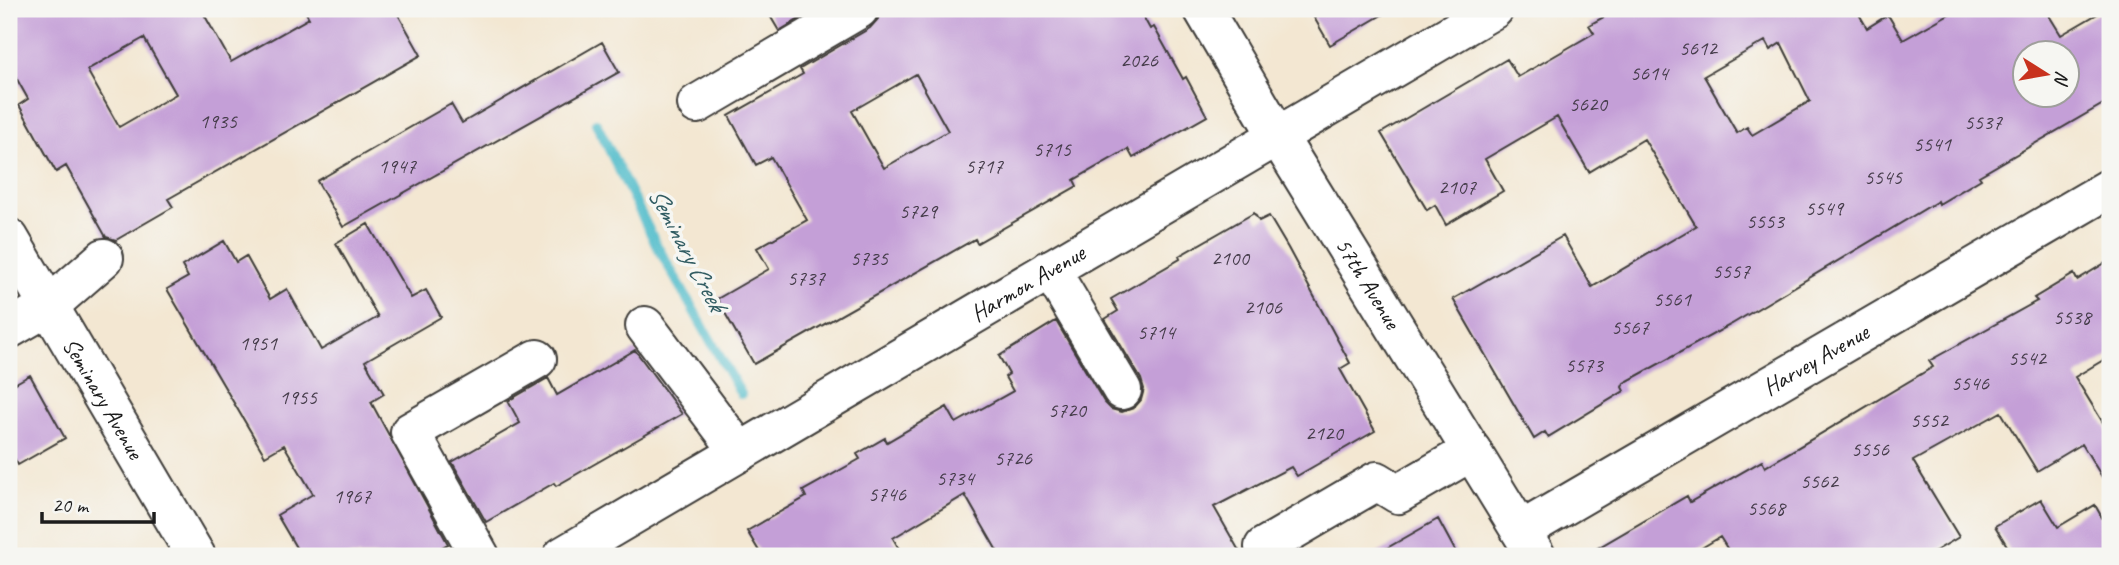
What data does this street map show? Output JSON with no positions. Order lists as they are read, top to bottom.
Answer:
{
  "streets": {
    "street": [
      "Harmon Avenue",
      "57th Avenue",
      "Harvey Avenue",
      "Seminary Avenue"
    ]
  },
  "crossings": [
    ["Harmon Avenue", "57th Avenue"],
    ["57th Avenue", "Harvey Avenue"]
  ],
  "water": ["Seminary Creek"],
  "house_numbers": [
    "5612",
    "2026",
    "5614",
    "5620",
    "1935",
    "5537",
    "5541",
    "5715",
    "1947",
    "5717",
    "5545",
    "2107",
    "5549",
    "5729",
    "5553",
    "5735",
    "2100",
    "5557",
    "5737",
    "5561",
    "2106",
    "5538",
    "5567",
    "5714",
    "1951",
    "5542",
    "5573",
    "5546",
    "1955",
    "5720",
    "5552",
    "2120",
    "5556",
    "5726",
    "5734",
    "5562",
    "5746",
    "1967",
    "5568"
  ],
  "scale_bar": "20 m",
  "north": "right"
}
